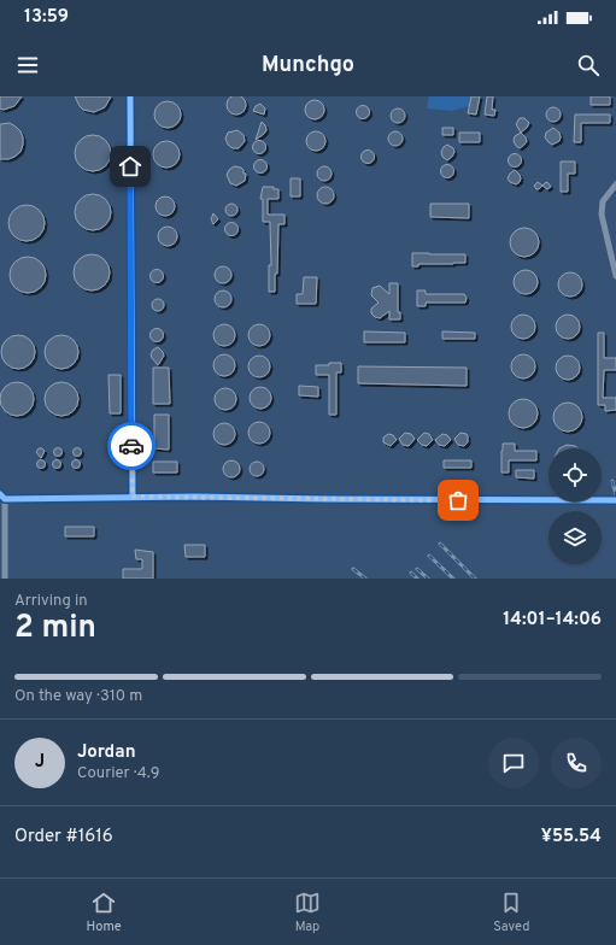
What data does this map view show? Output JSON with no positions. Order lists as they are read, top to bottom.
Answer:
{
  "page": {
    "status": "13:59",
    "header": "Munchgo",
    "heading": ["2 min", "Arriving in", "14:01–14:06"],
    "panel": [
      "Jordan",
      "Courier · 4.9",
      "Order #1616",
      "¥55.54"
    ],
    "bar": "On the way · 310 m",
    "round": "J",
    "tabs": ["Home", "Map", "Saved"]
  }
}
